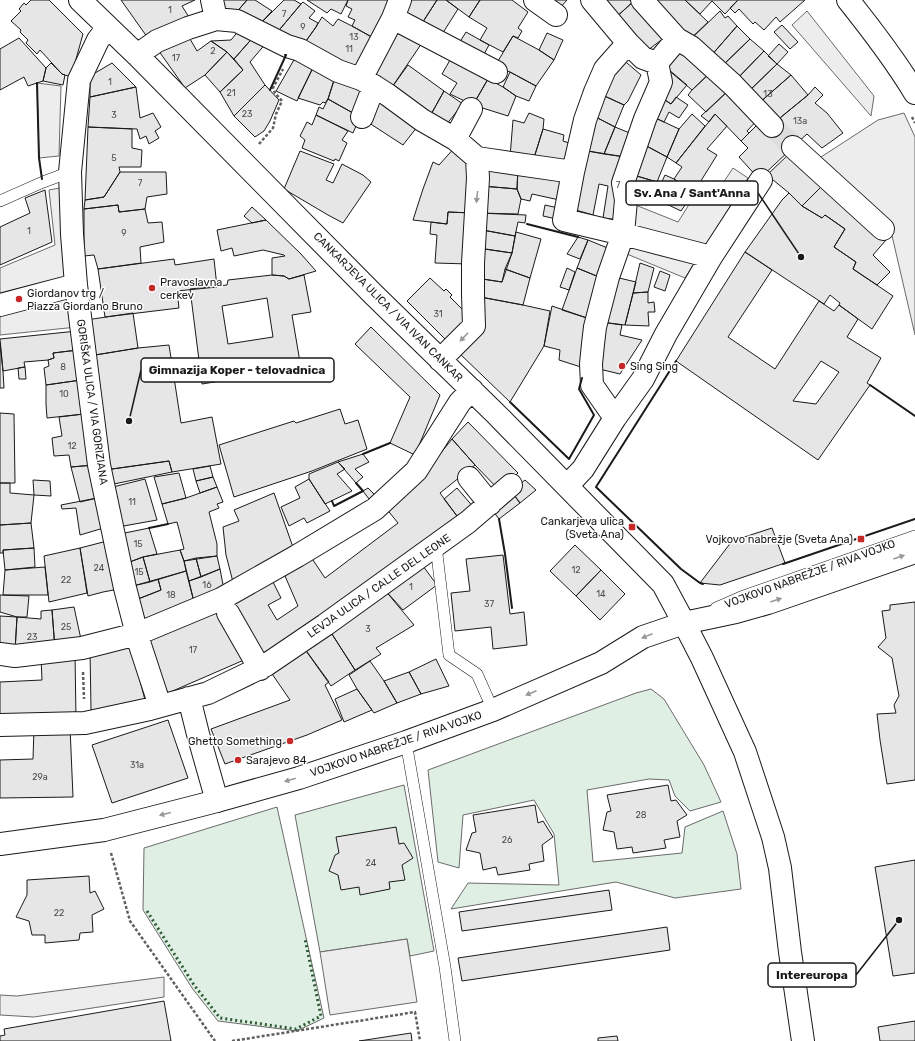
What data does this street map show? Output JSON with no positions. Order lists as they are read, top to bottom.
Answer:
{
  "streets": {
    "street": [
      "CANKARJEVA ULICA / VIA IVAN CANKAR",
      "GORIŠKA ULICA / VIA GORIZIANA",
      "VOJKOVO NABREŽJE / RIVA VOJKO",
      "LEVJA ULICA / CALLE DEL LEONE"
    ]
  },
  "crossings": [
    ["CANKARJEVA ULICA / VIA IVAN CANKAR", "GORIŠKA ULICA / VIA GORIZIANA"],
    ["CANKARJEVA ULICA / VIA IVAN CANKAR", "VOJKOVO NABREŽJE / RIVA VOJKO"],
    ["GORIŠKA ULICA / VIA GORIZIANA", "LEVJA ULICA / CALLE DEL LEONE"]
  ],
  "places": {
    "other": [
      "Sv. Ana / Sant'Anna",
      "Pravoslavna cerkev",
      "Giordanov trg / Piazza Giordano Bruno",
      "Sing Sing",
      "Gimnazija Koper - telovadnica",
      "Ghetto Something",
      "Sarajevo 84",
      "Intereuropa"
    ],
    "transit": ["Cankarjeva ulica (Sveta Ana)", "Vojkovo nabrežje (Sveta Ana)"]
  },
  "house_numbers": [
    "1",
    "7",
    "9",
    "13",
    "11",
    "2",
    "17",
    "1",
    "21",
    "13",
    "23",
    "3",
    "13a",
    "5",
    "7",
    "7",
    "1",
    "9",
    "31",
    "8",
    "10",
    "12",
    "11",
    "15",
    "24",
    "12",
    "15",
    "22",
    "16",
    "1",
    "14",
    "18",
    "37",
    "25",
    "3",
    "23",
    "17",
    "31a",
    "29a",
    "28",
    "26",
    "24",
    "22"
  ]
}
